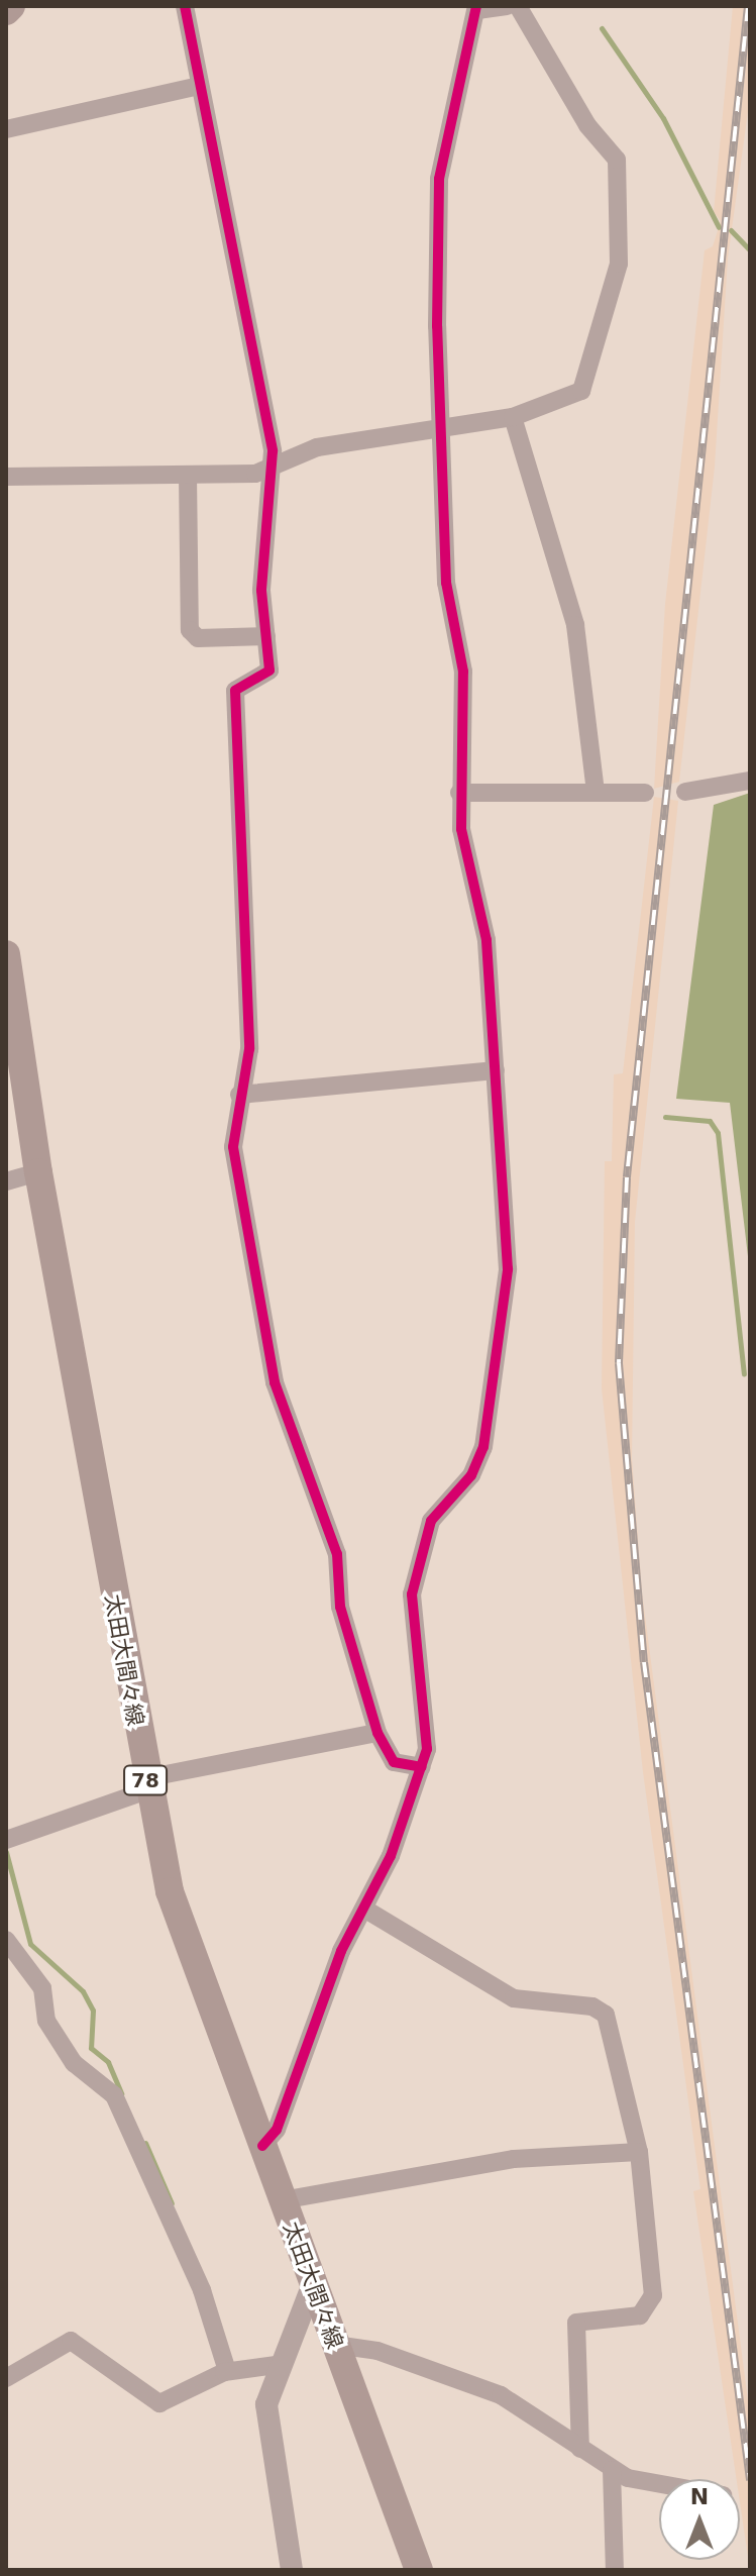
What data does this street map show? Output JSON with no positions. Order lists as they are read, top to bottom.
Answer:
{
  "streets": {
    "main road": ["太田大間々線", "78"]
  },
  "north": "top"
}
